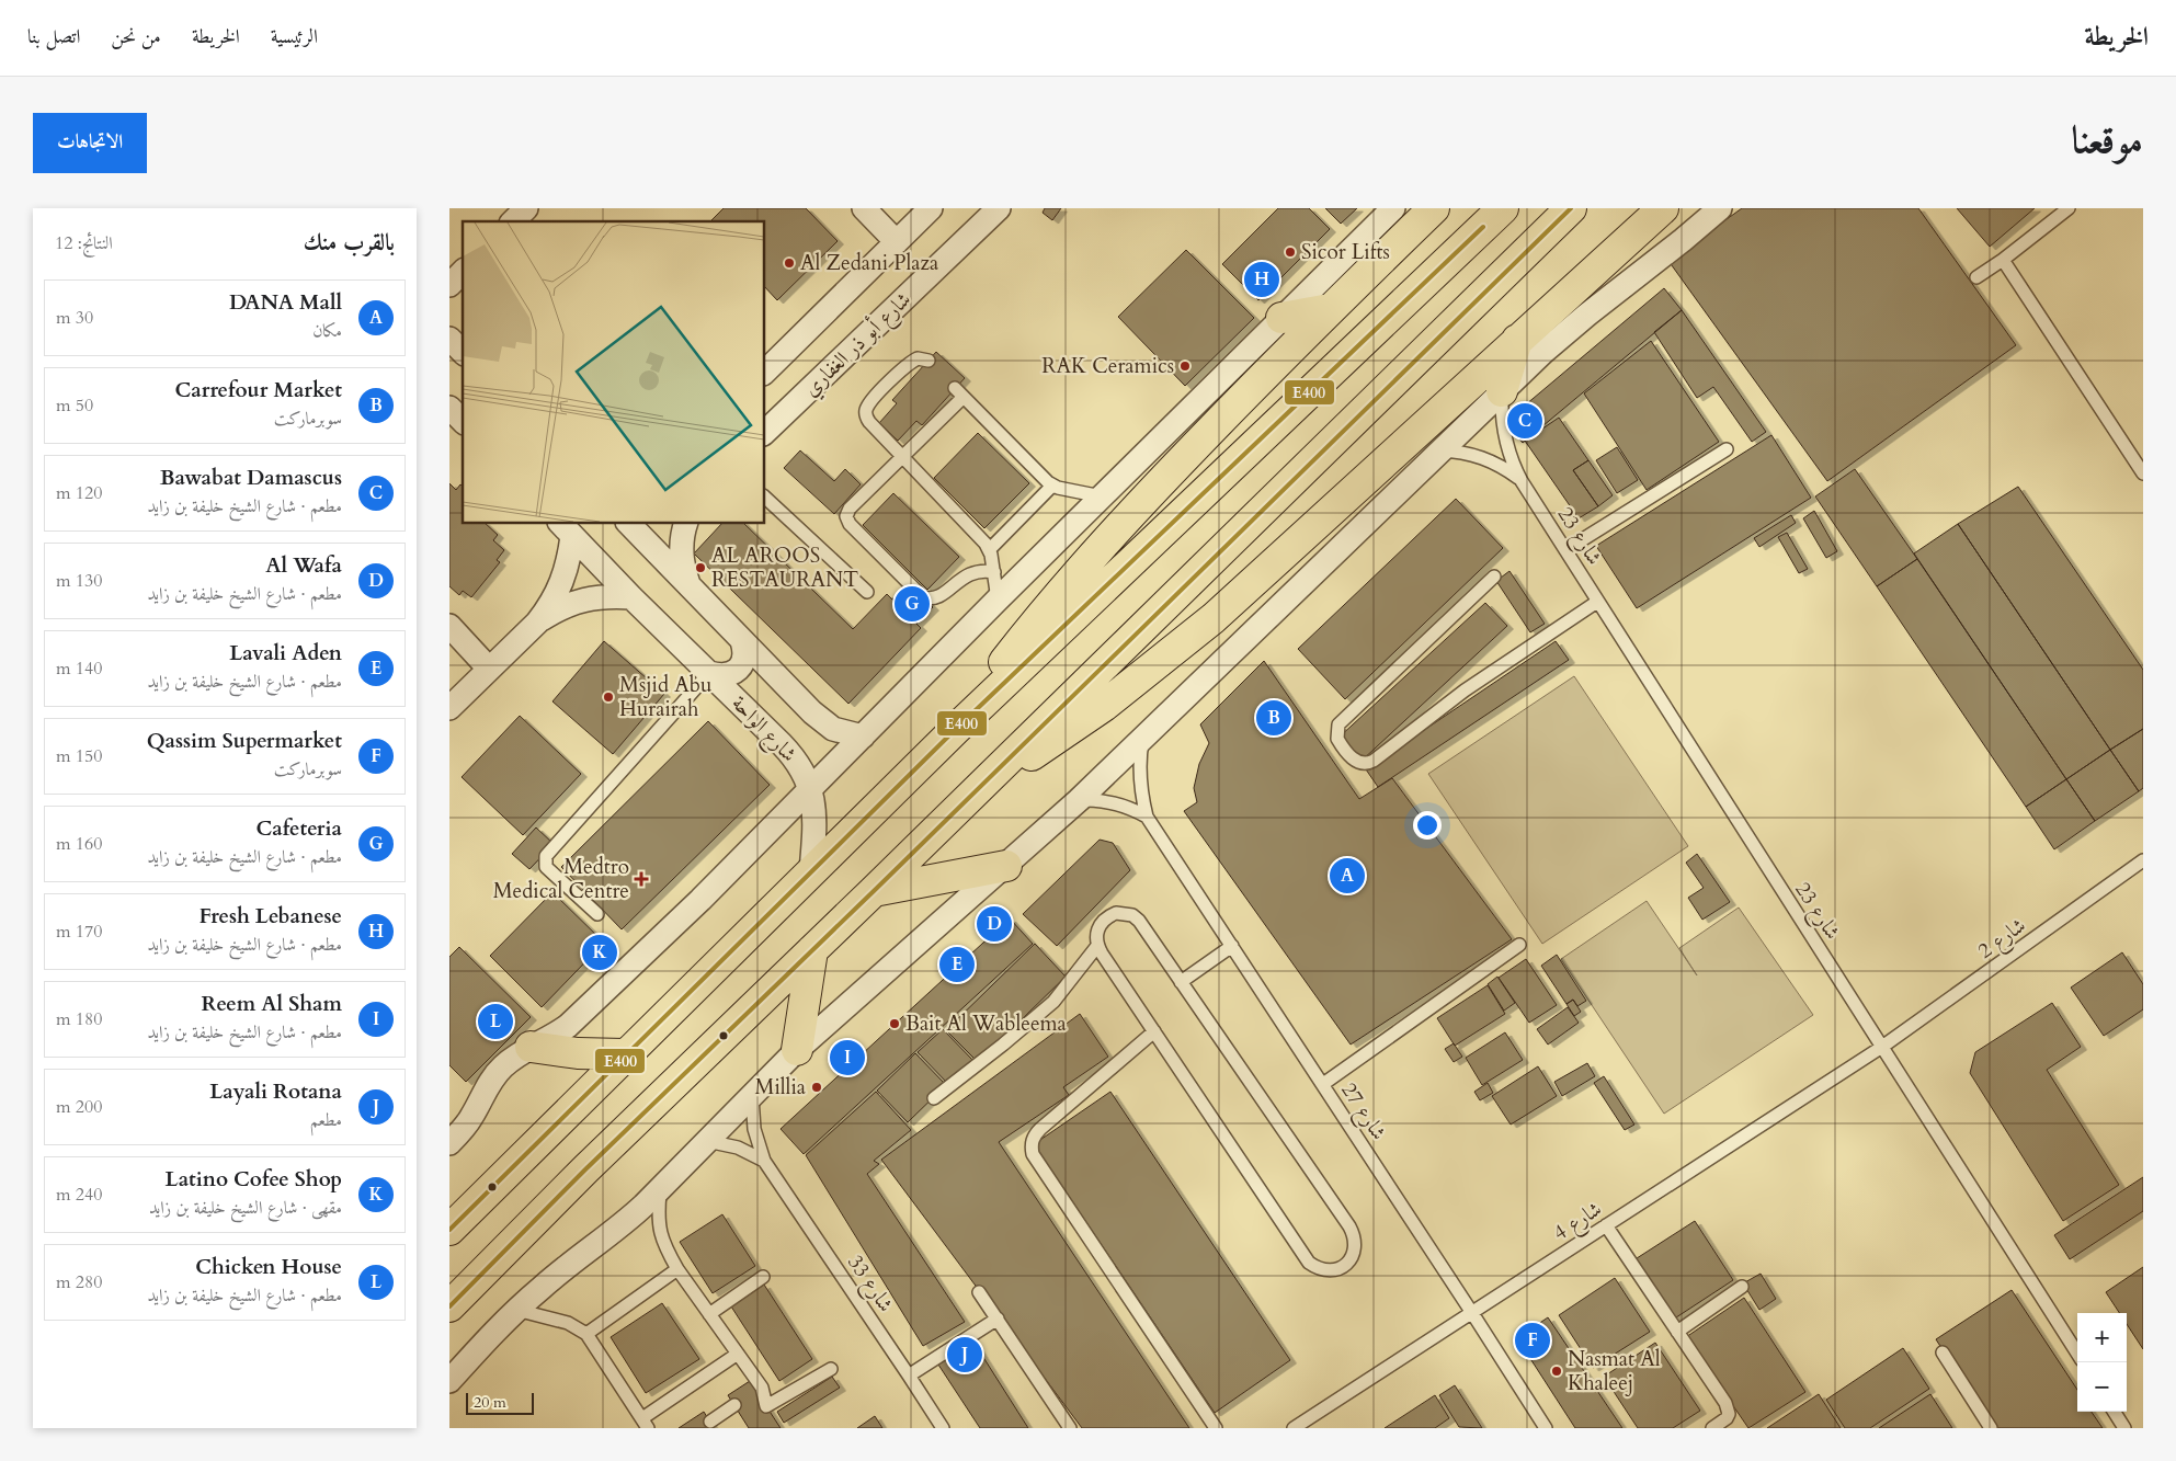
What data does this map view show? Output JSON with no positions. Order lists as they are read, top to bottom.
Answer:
{
  "streets": {
    "street": ["شارع أبو ذر الغفاري", "شارع الواحة"],
    "lane": [
      "شارع 23",
      "شارع 2",
      "شارع 27",
      "شارع 4",
      "شارع 33"
    ]
  },
  "crossings": [
    ["شارع 23", "شارع 2"],
    ["شارع 23", "شارع 4"],
    ["شارع 2", "شارع 4"],
    ["شارع 27", "شارع 4"]
  ],
  "places": {
    "other": [
      "Sicor Lifts",
      "Al Zedani Plaza",
      "RAK Ceramics",
      "AL AROOS RESTAURANT",
      "Msjid Abu Hurairah",
      "Bait Al Wableema",
      "Millia",
      "Nasmat Al Khaleej"
    ],
    "health": ["Medtro Medical Centre"]
  },
  "lines": ["transit line E400"],
  "scale_bar": "20 m",
  "page": {
    "header": "الخريطة",
    "nav": [
      "الرئيسية",
      "الخريطة",
      "من نحن",
      "اتصل بنا"
    ],
    "title": "موقعنا",
    "buttons": "الاتجاهات",
    "heading": ["بالقرب منك", "النتائج: 12"],
    "pins": [
      "H",
      "C",
      "G",
      "B",
      "A",
      "D",
      "K",
      "E",
      "L",
      "I",
      "F",
      "J"
    ],
    "list": [
      {
        "mark": "A",
        "name": "DANA Mall",
        "note": "مكان",
        "value": "30 m"
      },
      {
        "mark": "B",
        "name": "Carrefour Market",
        "note": "سوبرماركت",
        "value": "50 m"
      },
      {
        "mark": "C",
        "name": "Bawabat Damascus",
        "note": "مطعم · شارع الشيخ خليفة بن زايد",
        "value": "120 m"
      },
      {
        "mark": "D",
        "name": "Al Wafa",
        "note": "مطعم · شارع الشيخ خليفة بن زايد",
        "value": "130 m"
      },
      {
        "mark": "E",
        "name": "Lavali Aden",
        "note": "مطعم · شارع الشيخ خليفة بن زايد",
        "value": "140 m"
      },
      {
        "mark": "F",
        "name": "Qassim Supermarket",
        "note": "سوبرماركت",
        "value": "150 m"
      },
      {
        "mark": "G",
        "name": "Cafeteria",
        "note": "مطعم · شارع الشيخ خليفة بن زايد",
        "value": "160 m"
      },
      {
        "mark": "H",
        "name": "Fresh Lebanese",
        "note": "مطعم · شارع الشيخ خليفة بن زايد",
        "value": "170 m"
      },
      {
        "mark": "I",
        "name": "Reem Al Sham",
        "note": "مطعم · شارع الشيخ خليفة بن زايد",
        "value": "180 m"
      },
      {
        "mark": "J",
        "name": "Layali Rotana",
        "note": "مطعم",
        "value": "200 m"
      },
      {
        "mark": "K",
        "name": "Latino Cofee Shop",
        "note": "مقهى · شارع الشيخ خليفة بن زايد",
        "value": "240 m"
      },
      {
        "mark": "L",
        "name": "Chicken House",
        "note": "مطعم · شارع الشيخ خليفة بن زايد",
        "value": "280 m"
      }
    ],
    "map_buttons": ["+", "−"],
    "scale": "20 m"
  }
}
